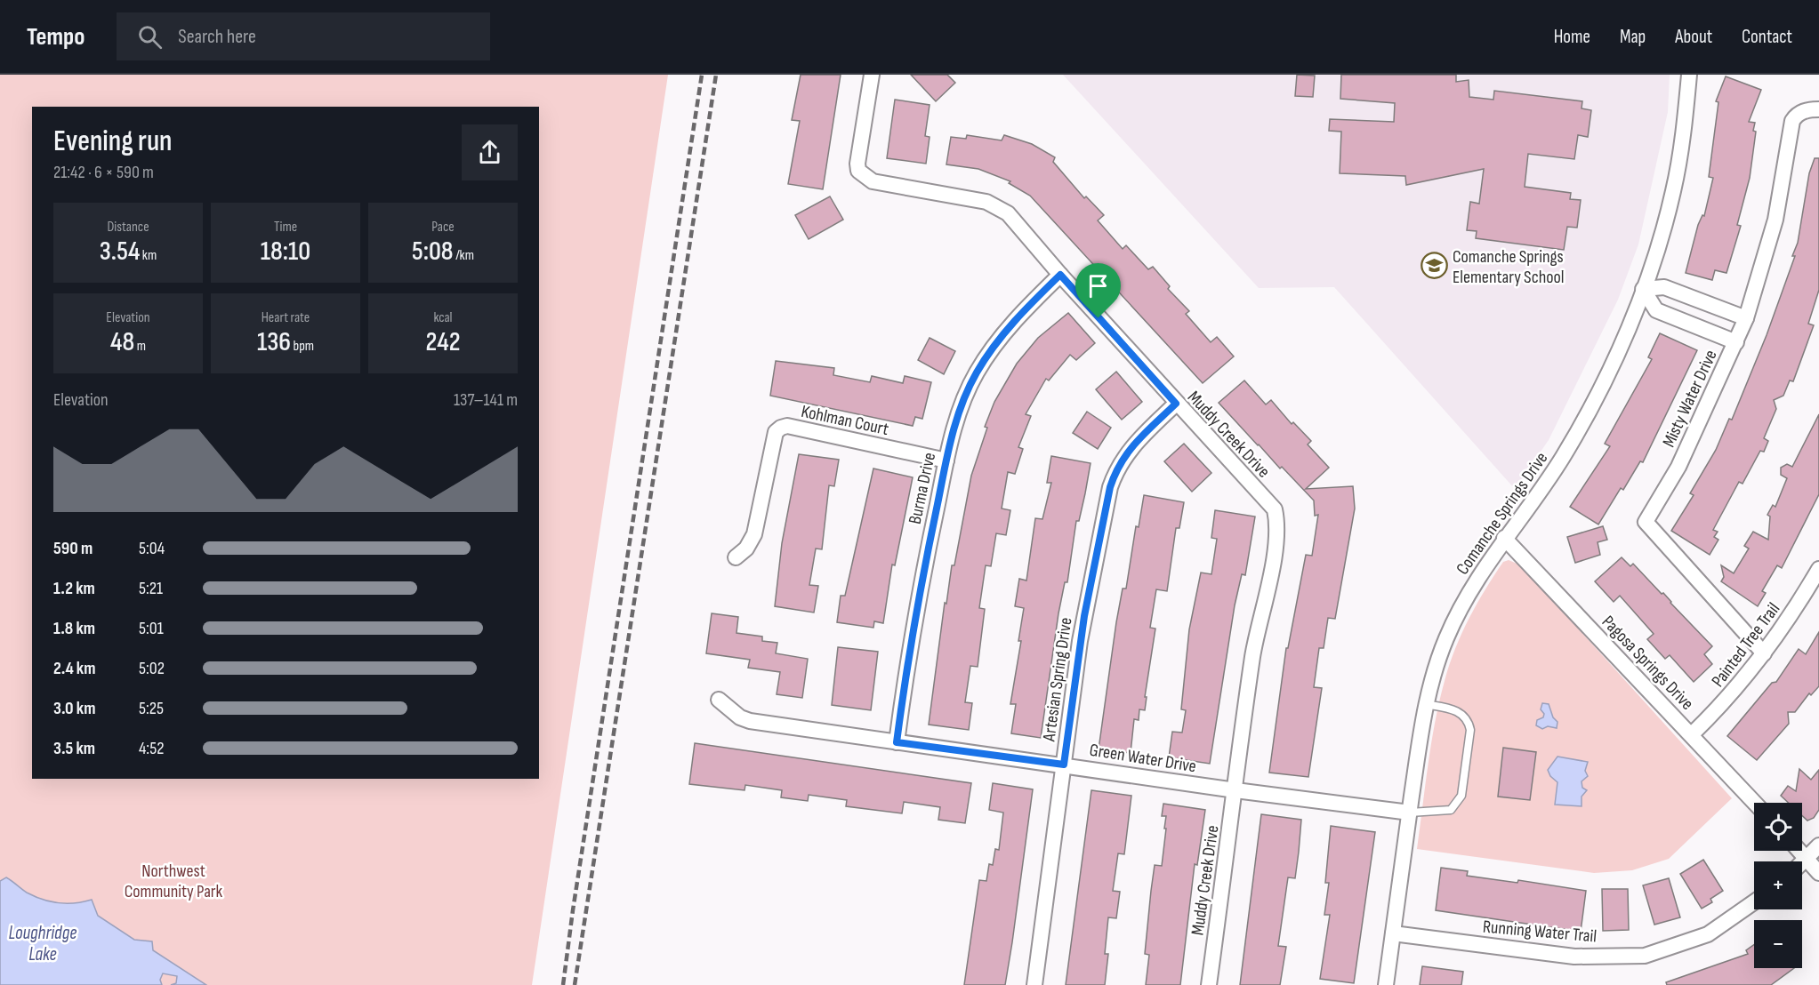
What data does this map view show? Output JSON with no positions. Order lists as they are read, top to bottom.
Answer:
{
  "streets": {
    "street": [
      "Misty Water Drive",
      "Kohlman Court",
      "Muddy Creek Drive",
      "Burma Drive",
      "Comanche Springs Drive",
      "Painted Tree Trail",
      "Pagosa Springs Drive",
      "Artesian Spring Drive",
      "Green Water Drive",
      "Running Water Trail"
    ]
  },
  "crossings": [
    ["Misty Water Drive", "Painted Tree Trail"],
    ["Kohlman Court", "Burma Drive"],
    ["Muddy Creek Drive", "Burma Drive"],
    ["Muddy Creek Drive", "Artesian Spring Drive"],
    ["Muddy Creek Drive", "Green Water Drive"],
    ["Burma Drive", "Green Water Drive"],
    ["Comanche Springs Drive", "Pagosa Springs Drive"],
    ["Comanche Springs Drive", "Green Water Drive"],
    ["Comanche Springs Drive", "Running Water Trail"],
    ["Painted Tree Trail", "Pagosa Springs Drive"],
    ["Artesian Spring Drive", "Green Water Drive"]
  ],
  "water": ["Loughridge Lake"],
  "parks": ["Northwest Community Park"],
  "places": {
    "school or university": ["Comanche Springs Elementary School"]
  },
  "page": {
    "header": "Tempo",
    "search": "Search here",
    "nav": [
      "Home",
      "Map",
      "About",
      "Contact"
    ],
    "heading": ["Evening run", "21:42 · 6 × 590 m"],
    "stats": [
      ["Distance", "3.54 km"],
      ["Time", "18:10"],
      ["Pace", "5:08 /km"],
      ["Elevation", "48 m"],
      ["Heart rate", "136 bpm"],
      ["kcal", "242"]
    ],
    "chart": ["Elevation", "137–141 m"],
    "list": [
      {
        "name": "590 m",
        "note": "5:04"
      },
      {
        "name": "1.2 km",
        "note": "5:21"
      },
      {
        "name": "1.8 km",
        "note": "5:01"
      },
      {
        "name": "2.4 km",
        "note": "5:02"
      },
      {
        "name": "3.0 km",
        "note": "5:25"
      },
      {
        "name": "3.5 km",
        "note": "4:52"
      }
    ],
    "map_buttons": ["+", "−"]
  }
}
